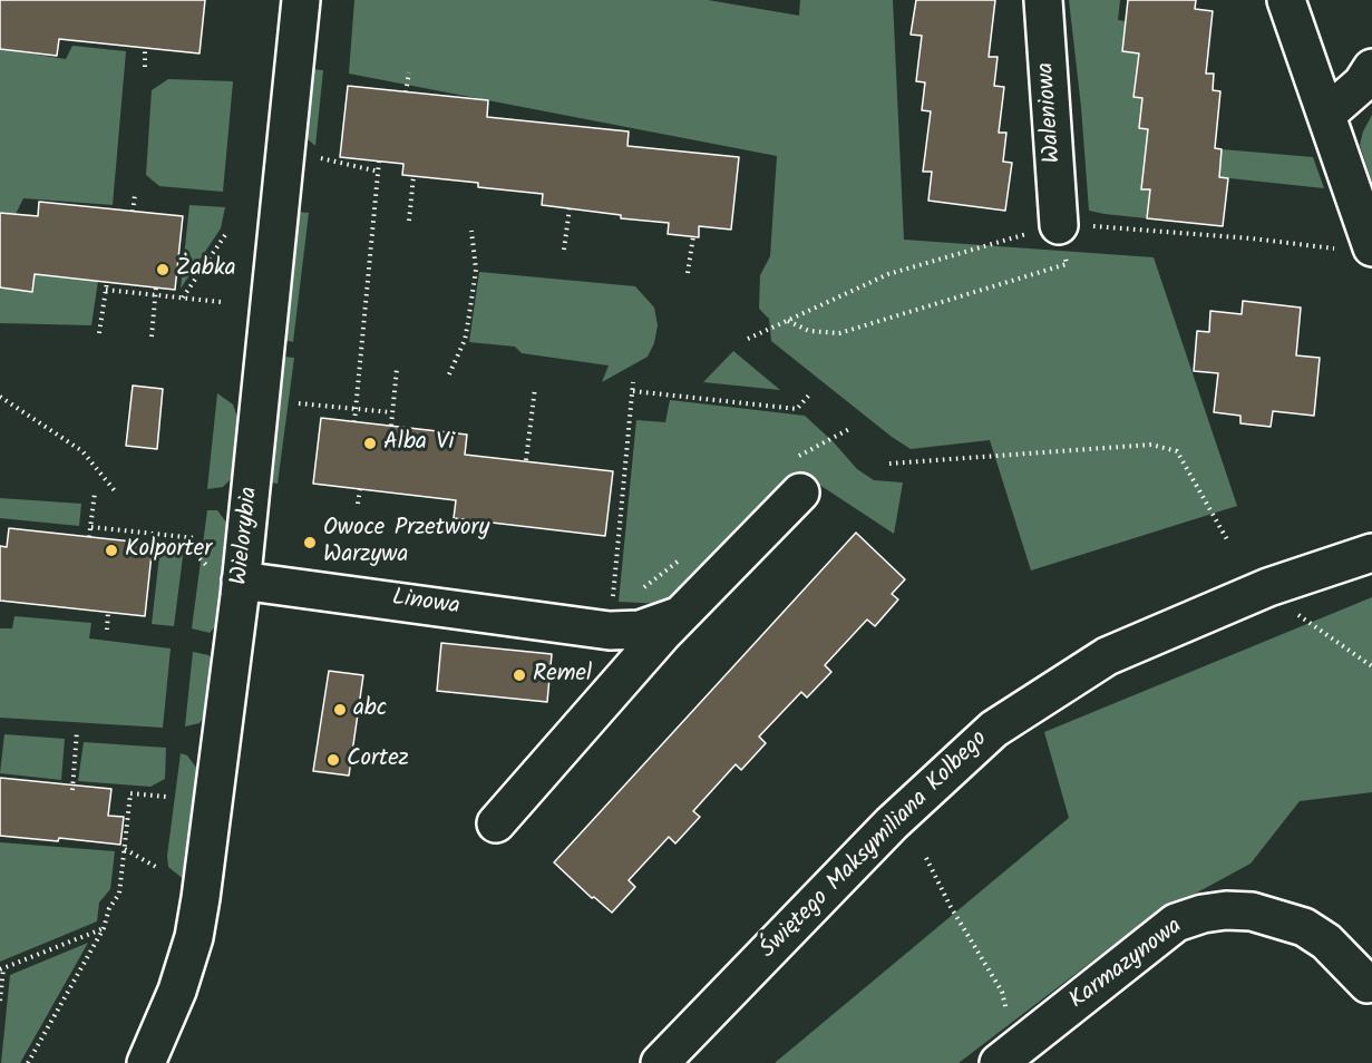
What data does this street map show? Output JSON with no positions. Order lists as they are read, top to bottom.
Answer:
{
  "streets": {
    "street": [
      "Waleniowa",
      "Wielorybia",
      "Linowa",
      "Świętego Maksymiliana Kolbego",
      "Karmazynowa"
    ]
  },
  "crossings": [
    ["Wielorybia", "Linowa"]
  ],
  "places": [
    "Żabka",
    "Alba Vi",
    "Owoce Przetwory Warzywa",
    "Kolporter",
    "Remel",
    "abc",
    "Cortez"
  ]
}
